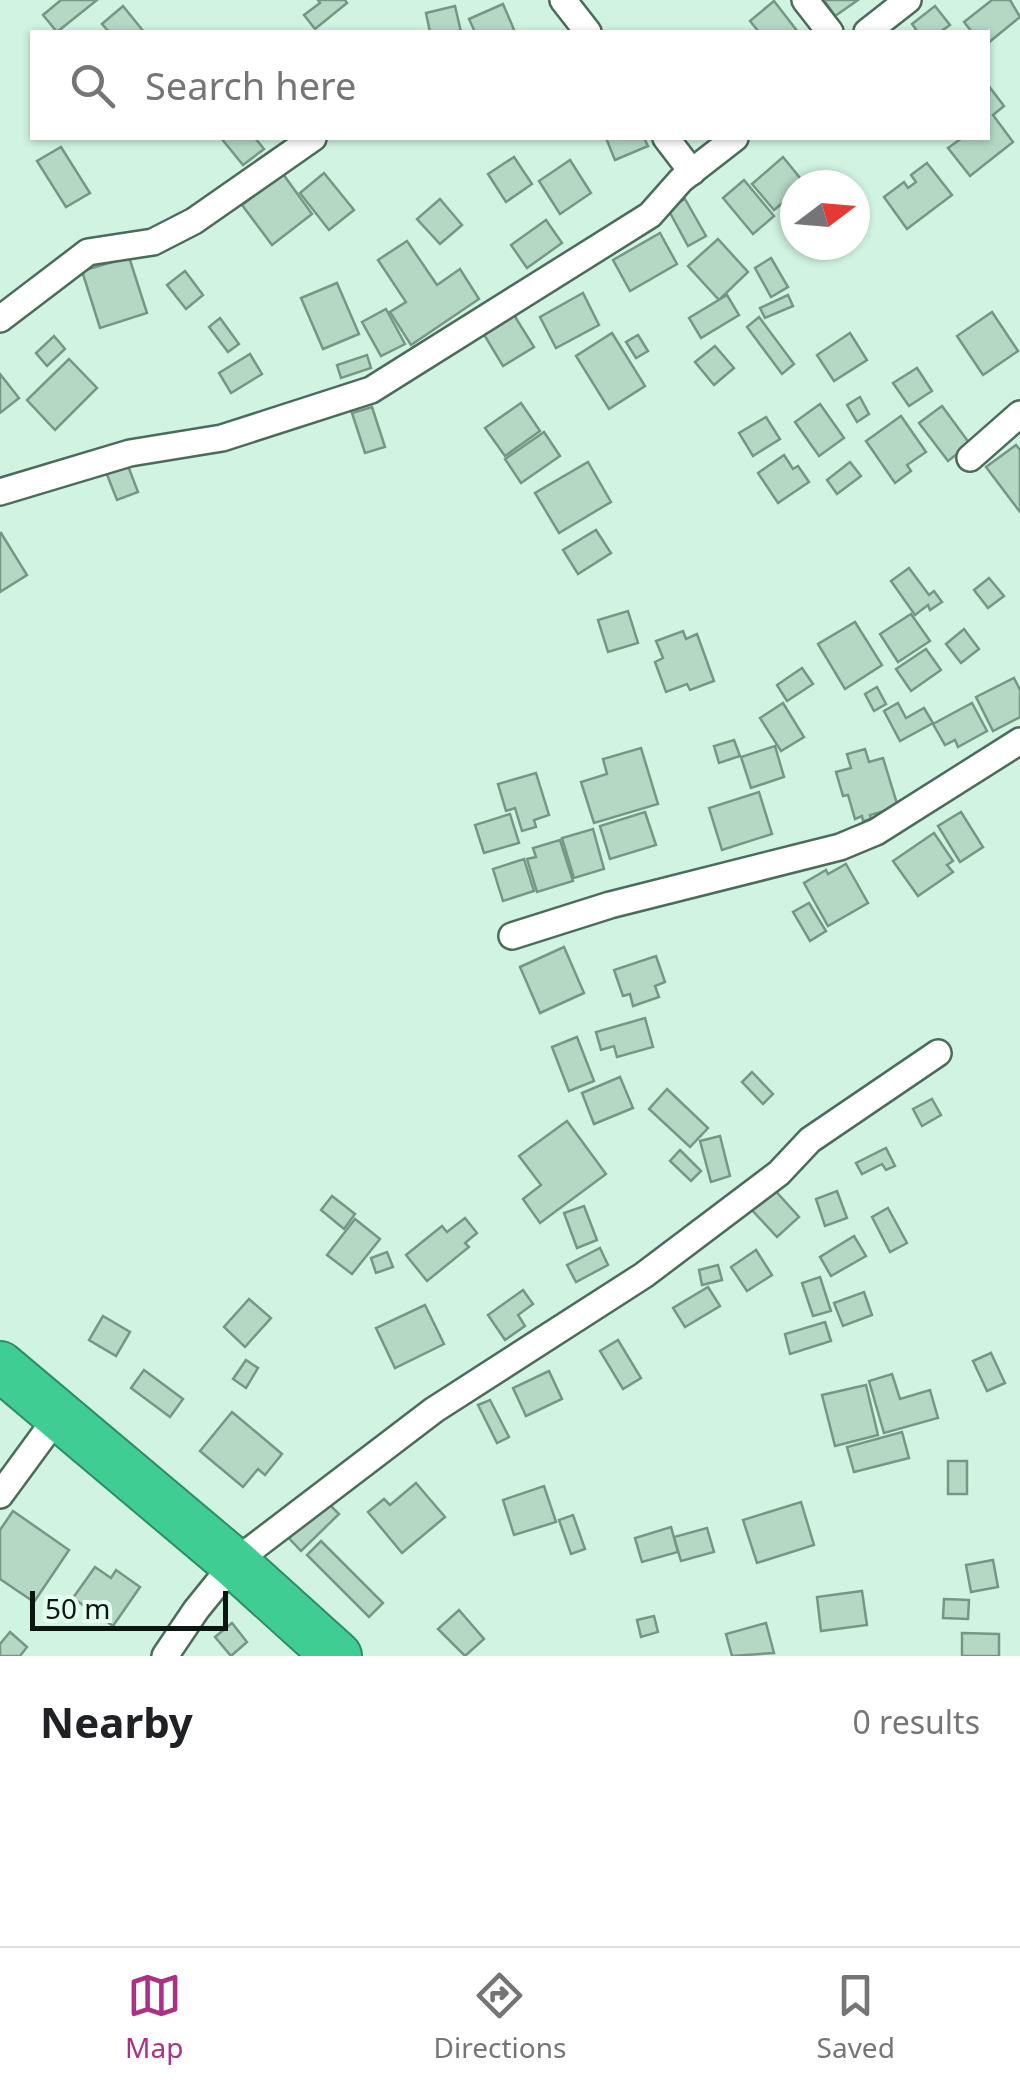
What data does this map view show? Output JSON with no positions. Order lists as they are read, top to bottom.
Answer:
{
  "scale_bar": "50 m",
  "north": "right",
  "page": {
    "search": "Search here",
    "scale": "50 m",
    "heading": ["Nearby", "0 results"],
    "nav": ["Map", "Directions", "Saved"]
  }
}
